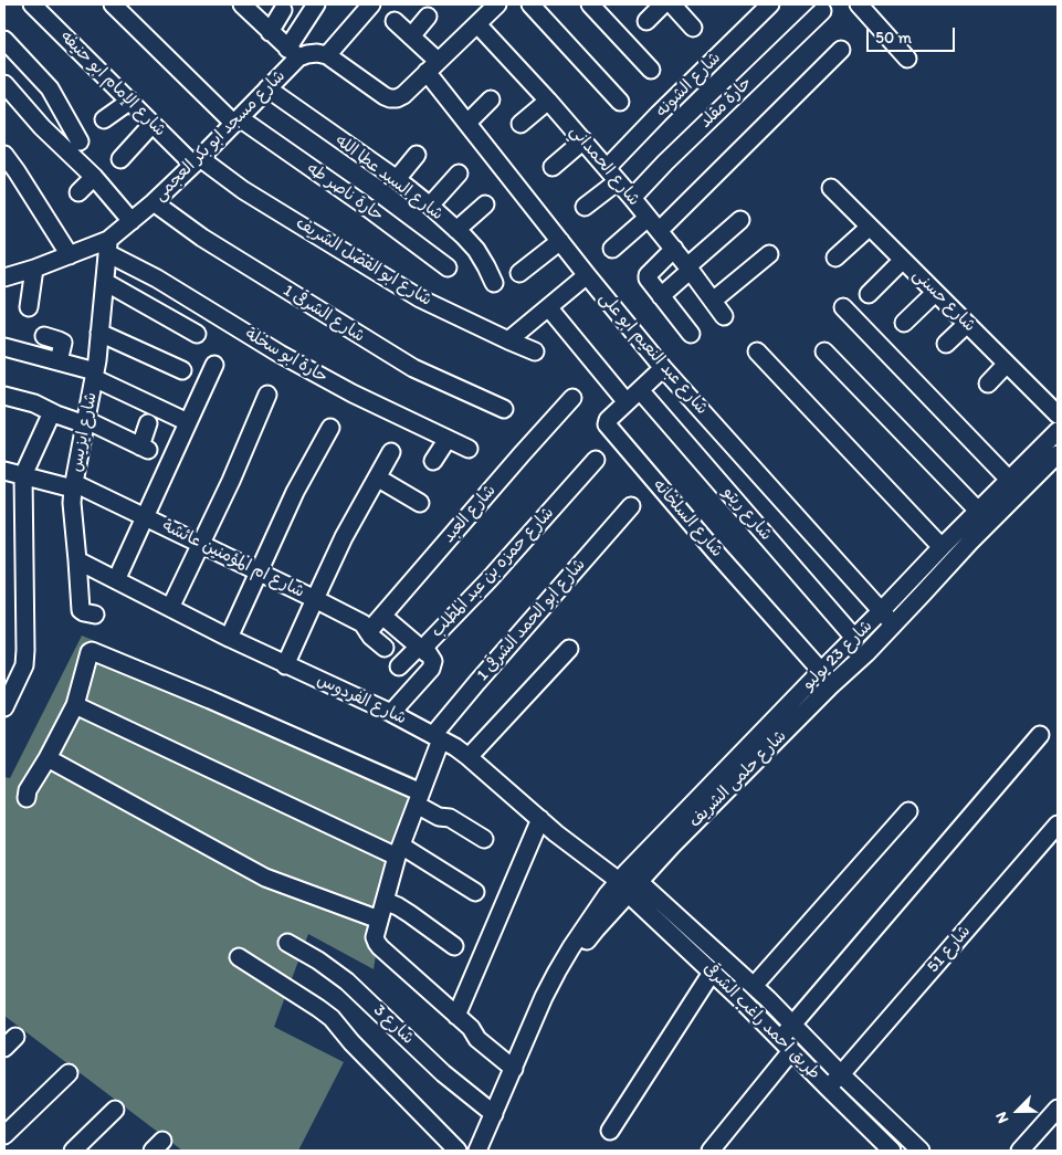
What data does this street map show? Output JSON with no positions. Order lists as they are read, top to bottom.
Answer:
{
  "streets": {
    "street": [
      "شارع الإمام ابو حنيفه",
      "شارع الشونه",
      "حارة مقلد",
      "شارع مسجد ابو بكر العجمى",
      "شارع الحمداني",
      "شارع السيد عطا الله",
      "حارة ناصر طه",
      "شارع ابو الفضل الشريف",
      "شارع حسنى",
      "شارع الشرقى 1",
      "شارع عبد النعيم ابو على",
      "حارة ابو سخلة",
      "شارع ايزيس",
      "شارع العبد",
      "شارع ريتو",
      "شارع السلخانه",
      "شارع ام المؤمنين عائشة",
      "شارع حمزه بن عبد المطلب",
      "شارع ابو الحمد الشرقى 1",
      "شارع 23 يوليو",
      "شارع الفردوس",
      "شارع حلمى الشريف",
      "شارع 51",
      "طريق احمد راغب الشرقى",
      "شارع 3"
    ]
  },
  "crossings": [
    ["شارع الإمام ابو حنيفه", "شارع مسجد ابو بكر العجمى"],
    ["شارع الإمام ابو حنيفه", "شارع ابو الفضل الشريف"],
    ["شارع الشونه", "شارع الحمداني"],
    ["حارة مقلد", "شارع الحمداني"],
    ["شارع مسجد ابو بكر العجمى", "شارع السيد عطا الله"],
    ["شارع مسجد ابو بكر العجمى", "حارة ناصر طه"],
    ["شارع مسجد ابو بكر العجمى", "شارع ابو الفضل الشريف"],
    ["شارع مسجد ابو بكر العجمى", "شارع الشرقى 1"],
    ["شارع مسجد ابو بكر العجمى", "حارة ابو سخلة"],
    ["شارع مسجد ابو بكر العجمى", "شارع ايزيس"],
    ["شارع عبد النعيم ابو على", "شارع السلخانه"],
    ["شارع عبد النعيم ابو على", "شارع 23 يوليو"],
    ["شارع عبد النعيم ابو على", "شارع حلمى الشريف"],
    ["حارة ابو سخلة", "شارع ايزيس"],
    ["شارع ايزيس", "شارع ام المؤمنين عائشة"],
    ["شارع ايزيس", "شارع الفردوس"],
    ["شارع العبد", "شارع ام المؤمنين عائشة"],
    ["شارع ريتو", "شارع السلخانه"],
    ["شارع ريتو", "شارع 23 يوليو"],
    ["شارع السلخانه", "شارع 23 يوليو"],
    ["شارع حمزه بن عبد المطلب", "شارع الفردوس"],
    ["شارع ابو الحمد الشرقى 1", "شارع الفردوس"],
    ["شارع ابو الحمد الشرقى 1", "شارع حلمى الشريف"],
    ["شارع 23 يوليو", "شارع الفردوس"],
    ["شارع 23 يوليو", "شارع حلمى الشريف"],
    ["شارع 23 يوليو", "طريق احمد راغب الشرقى"],
    ["شارع الفردوس", "شارع حلمى الشريف"],
    ["شارع الفردوس", "طريق احمد راغب الشرقى"],
    ["شارع حلمى الشريف", "طريق احمد راغب الشرقى"],
    ["شارع حلمى الشريف", "شارع 3"],
    ["شارع 51", "طريق احمد راغب الشرقى"]
  ],
  "scale_bar": "50 m",
  "north": "bottom left"
}
